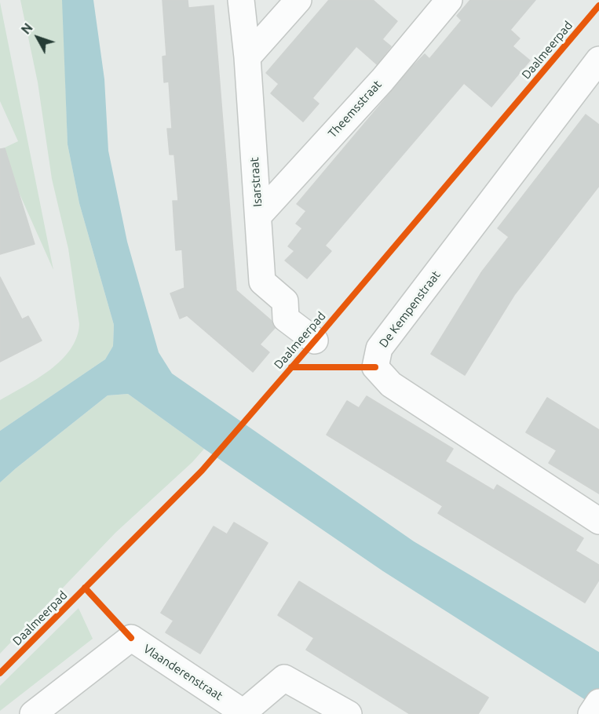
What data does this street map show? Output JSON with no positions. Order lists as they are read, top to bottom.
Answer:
{
  "streets": {
    "street": [
      "Theemsstraat",
      "Isarstraat",
      "De Kempenstraat",
      "Vlaanderenstraat"
    ],
    "cycle path": ["Daalmeerpad"]
  },
  "crossings": [
    ["Theemsstraat", "Isarstraat"]
  ],
  "north": "top left"
}
